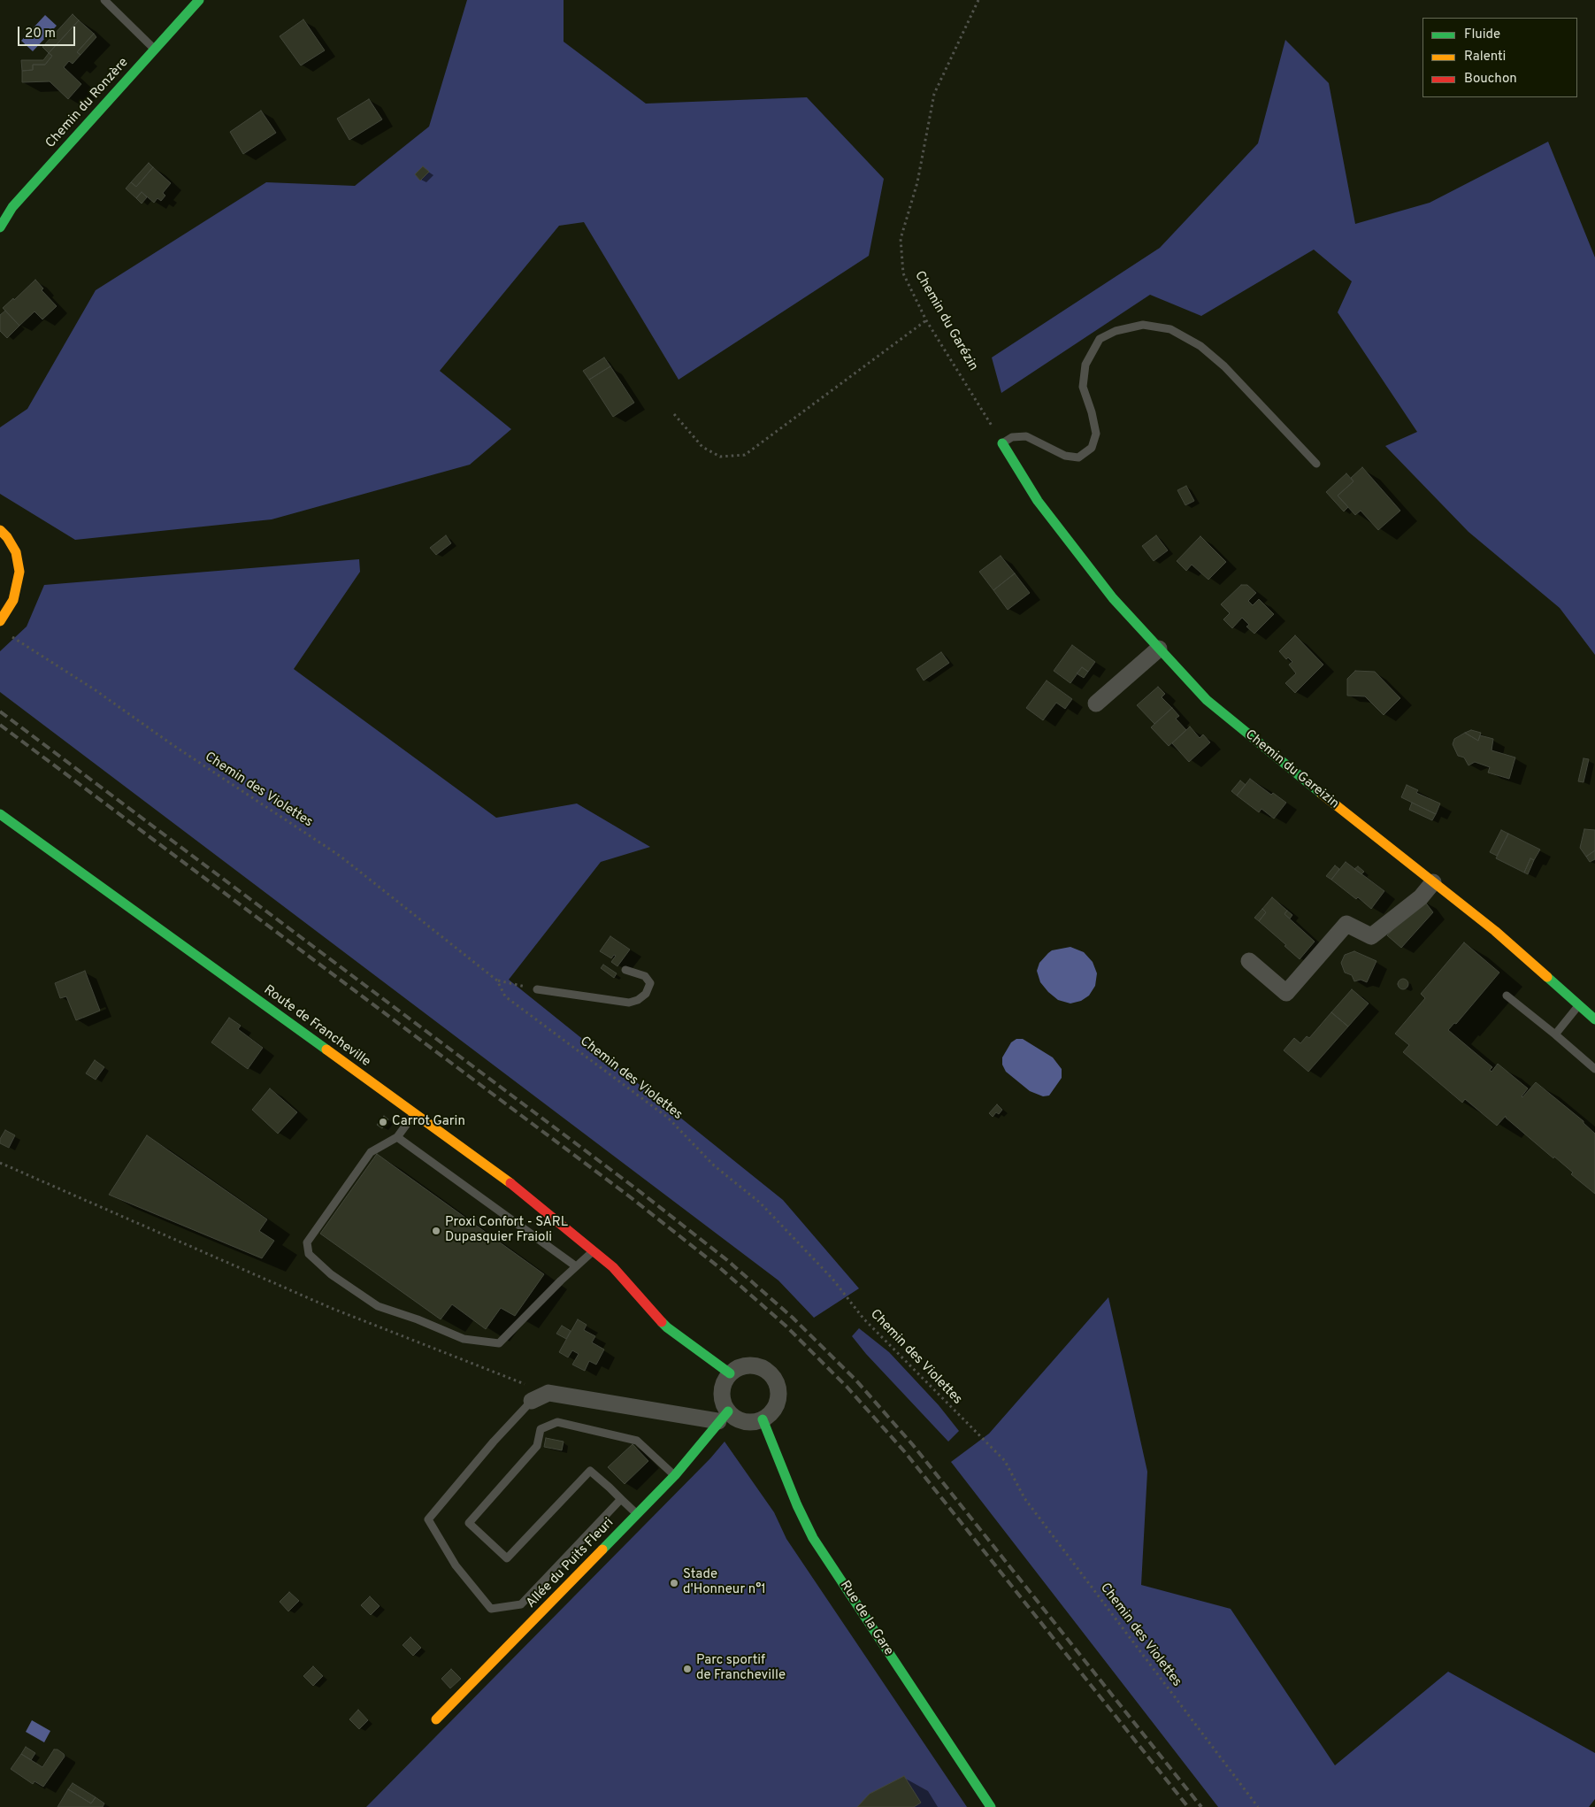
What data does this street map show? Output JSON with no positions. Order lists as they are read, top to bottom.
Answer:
{
  "streets": {
    "street": [
      "Chemin du Ronzère",
      "Chemin du Gareizin",
      "Route de Francheville",
      "Allée du Puits Fleuri",
      "Rue de la Gare"
    ],
    "path": ["Chemin du Garézin", "Chemin des Violettes"]
  },
  "crossings": [
    ["Chemin du Garézin", "Chemin du Gareizin"],
    ["Route de Francheville", "Allée du Puits Fleuri"],
    ["Route de Francheville", "Rue de la Gare"],
    ["Allée du Puits Fleuri", "Rue de la Gare"]
  ],
  "places": [
    "Carrot Garin",
    "Proxi Confort - SARL Dupasquier Fraioli",
    "Stade d'Honneur n°1",
    "Parc sportif de Francheville"
  ],
  "legend": ["Fluide", "Ralenti", "Bouchon"],
  "scale_bar": "20 m"
}
